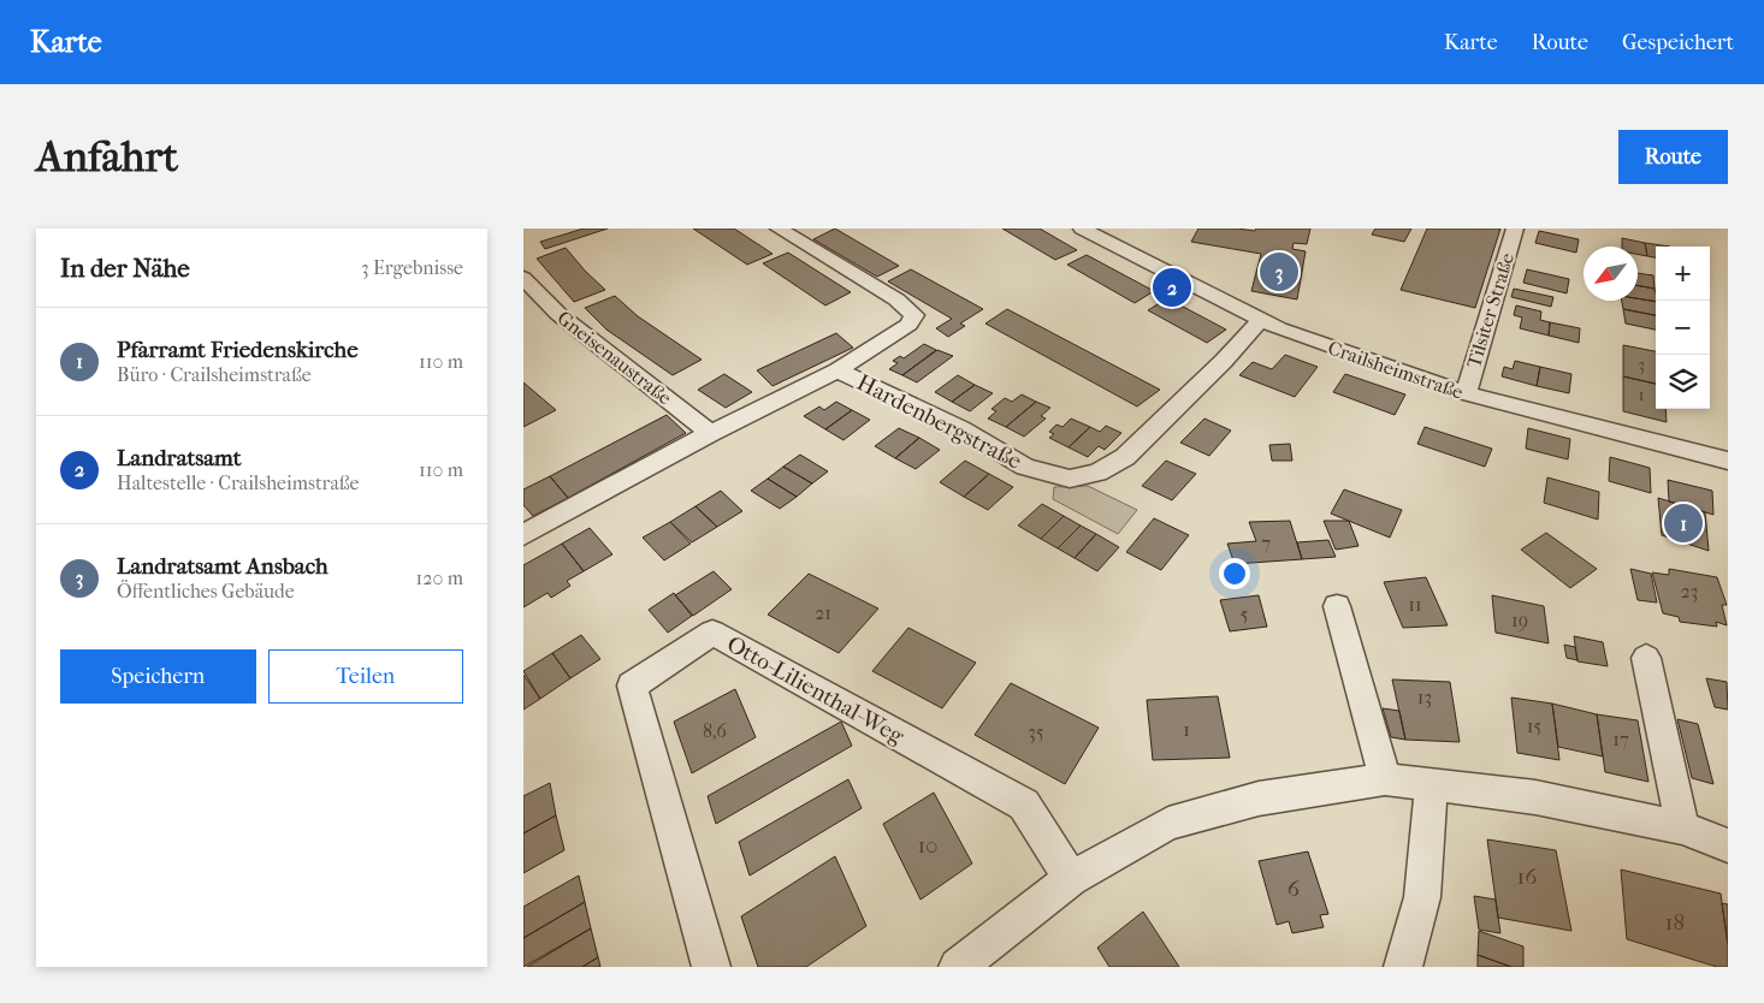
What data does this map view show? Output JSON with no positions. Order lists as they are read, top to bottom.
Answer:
{
  "streets": {
    "street": [
      "Tilsiter Straße",
      "Gneisenaustraße",
      "Crailsheimstraße",
      "Hardenbergstraße",
      "Otto-Lilienthal-Weg"
    ]
  },
  "crossings": [
    ["Tilsiter Straße", "Crailsheimstraße"],
    ["Gneisenaustraße", "Hardenbergstraße"],
    ["Crailsheimstraße", "Hardenbergstraße"]
  ],
  "house_numbers": [
    "3",
    "1",
    "7",
    "23",
    "11",
    "21",
    "5",
    "19",
    "13",
    "15",
    "1",
    "8,6",
    "35",
    "17",
    "10",
    "16",
    "6",
    "18"
  ],
  "north": "bottom left",
  "page": {
    "header": "Karte",
    "nav": ["Karte", "Route", "Gespeichert"],
    "buttons": [
      "Route",
      ["Speichern", "Teilen"]
    ],
    "title": "Anfahrt",
    "heading": ["In der Nähe", "3 Ergebnisse"],
    "map_buttons": ["+", "−"],
    "pins": ["3", "2", "1"],
    "list": [
      {
        "mark": "1",
        "name": "Pfarramt Friedenskirche",
        "note": "Büro · Crailsheimstraße",
        "value": "110 m"
      },
      {
        "mark": "2",
        "name": "Landratsamt",
        "note": "Haltestelle · Crailsheimstraße",
        "value": "110 m"
      },
      {
        "mark": "3",
        "name": "Landratsamt Ansbach",
        "note": "Öffentliches Gebäude",
        "value": "120 m"
      }
    ]
  }
}
